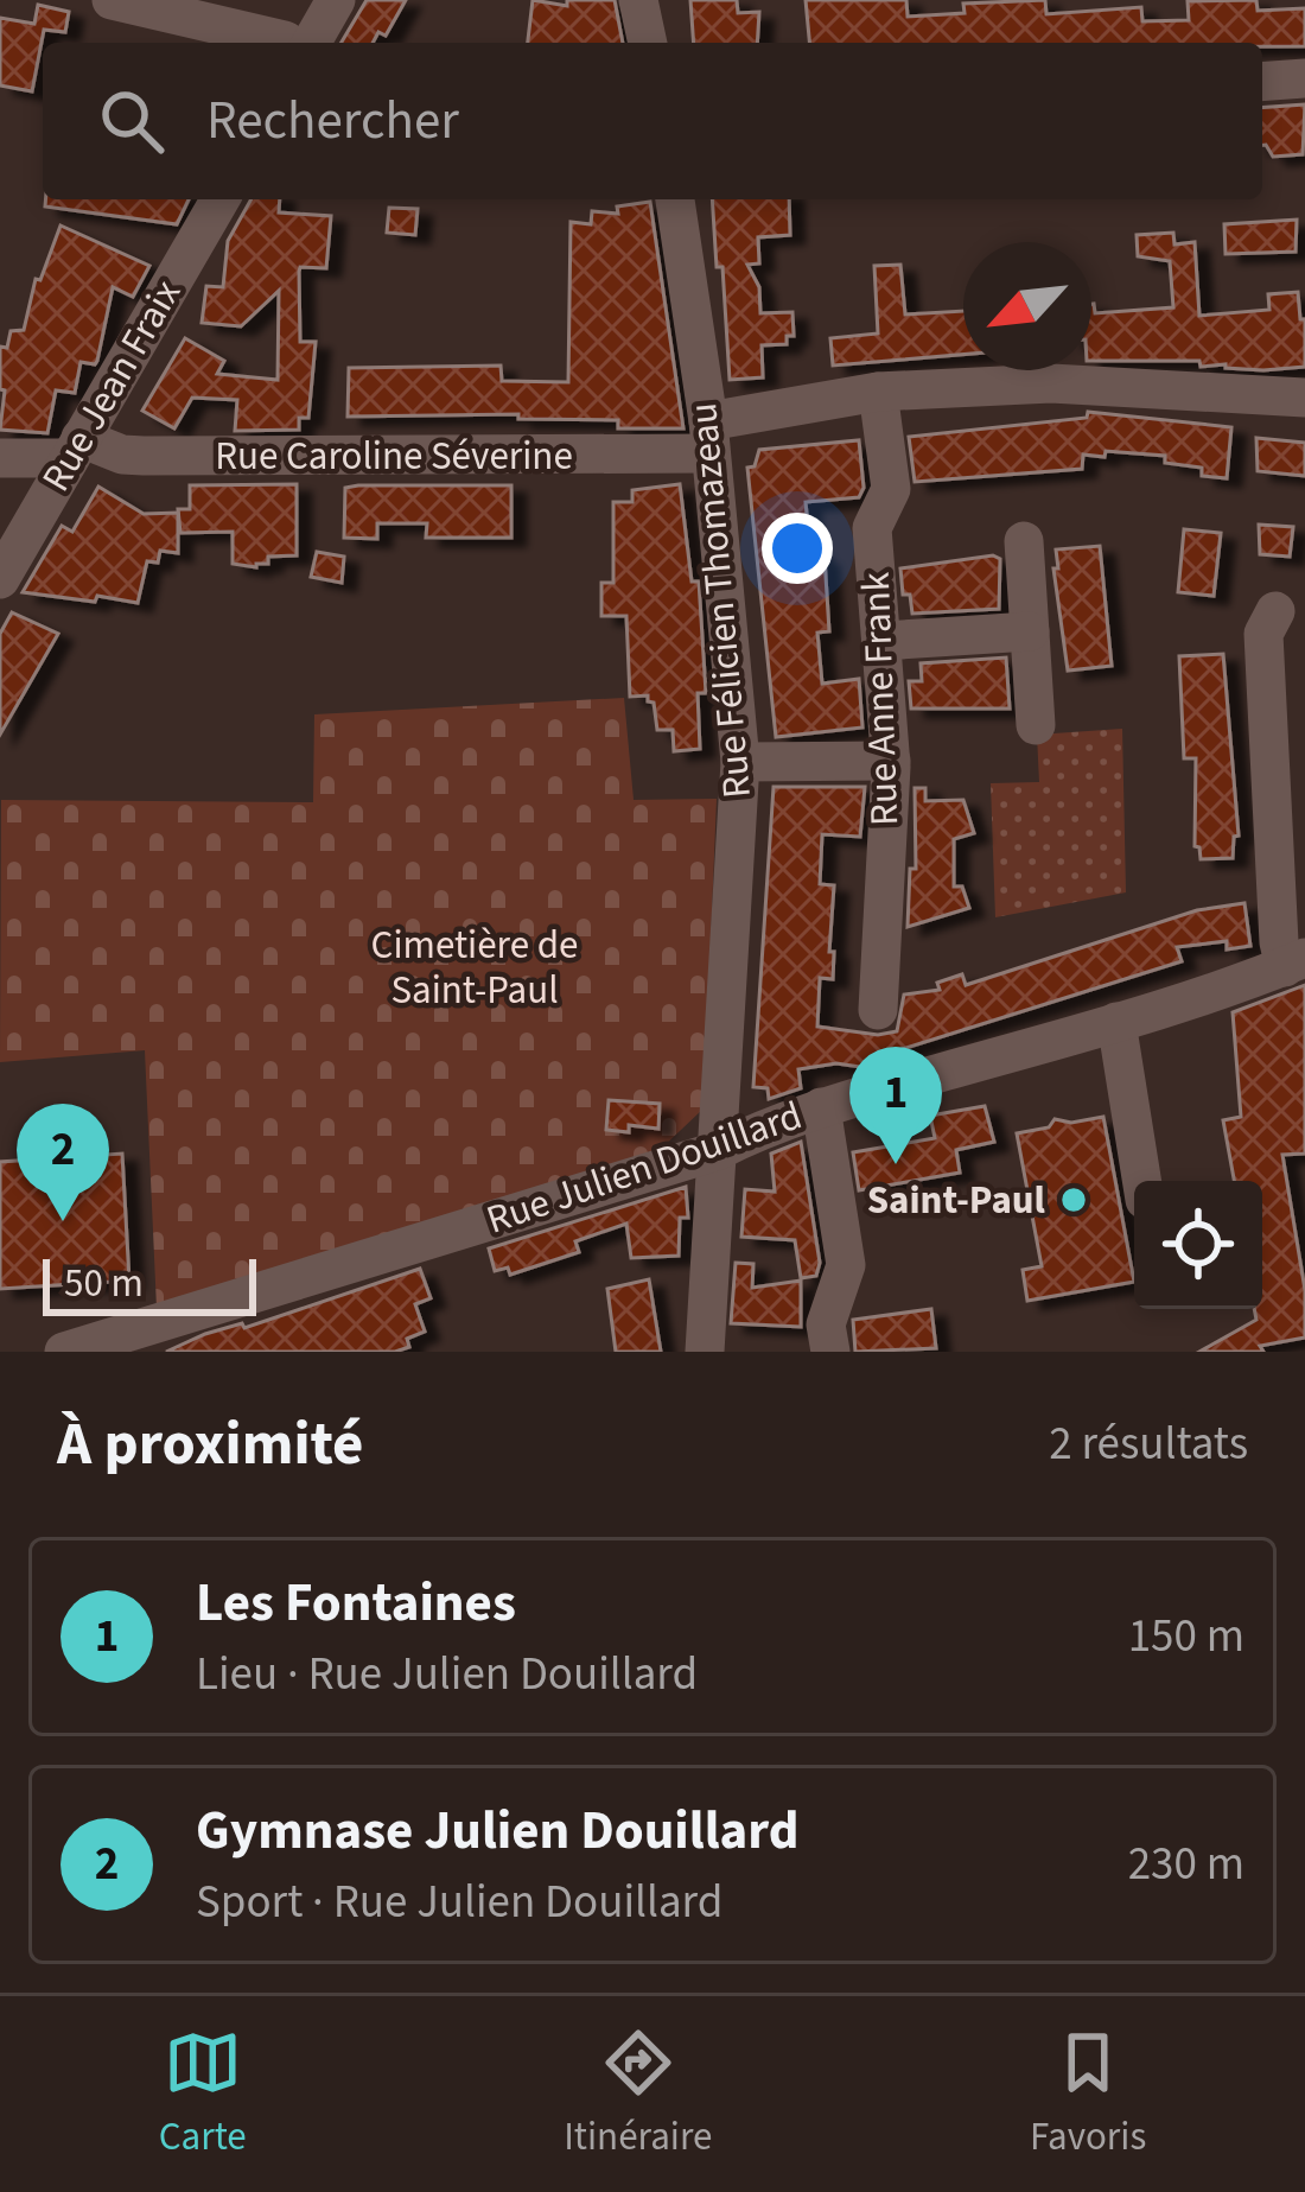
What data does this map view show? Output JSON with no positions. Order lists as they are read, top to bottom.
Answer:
{
  "streets": {
    "street": [
      "Rue Jean Fraix",
      "Rue Caroline Séverine",
      "Rue Félicien Thomazeau",
      "Rue Anne Frank",
      "Rue Julien Douillard"
    ]
  },
  "crossings": [
    ["Rue Jean Fraix", "Rue Caroline Séverine"],
    ["Rue Caroline Séverine", "Rue Félicien Thomazeau"],
    ["Rue Caroline Séverine", "Rue Anne Frank"],
    ["Rue Félicien Thomazeau", "Rue Julien Douillard"]
  ],
  "parks": ["Cimetière de Saint-Paul"],
  "places": ["Saint-Paul"],
  "scale_bar": "50 m",
  "north": "bottom left",
  "page": {
    "search": "Rechercher",
    "pins": ["1", "2"],
    "scale": "50 m",
    "heading": ["À proximité", "2 résultats"],
    "list": [
      {
        "mark": "1",
        "name": "Les Fontaines",
        "note": "Lieu · Rue Julien Douillard",
        "value": "150 m"
      },
      {
        "mark": "2",
        "name": "Gymnase Julien Douillard",
        "note": "Sport · Rue Julien Douillard",
        "value": "230 m"
      }
    ],
    "nav": ["Carte", "Itinéraire", "Favoris"]
  }
}
